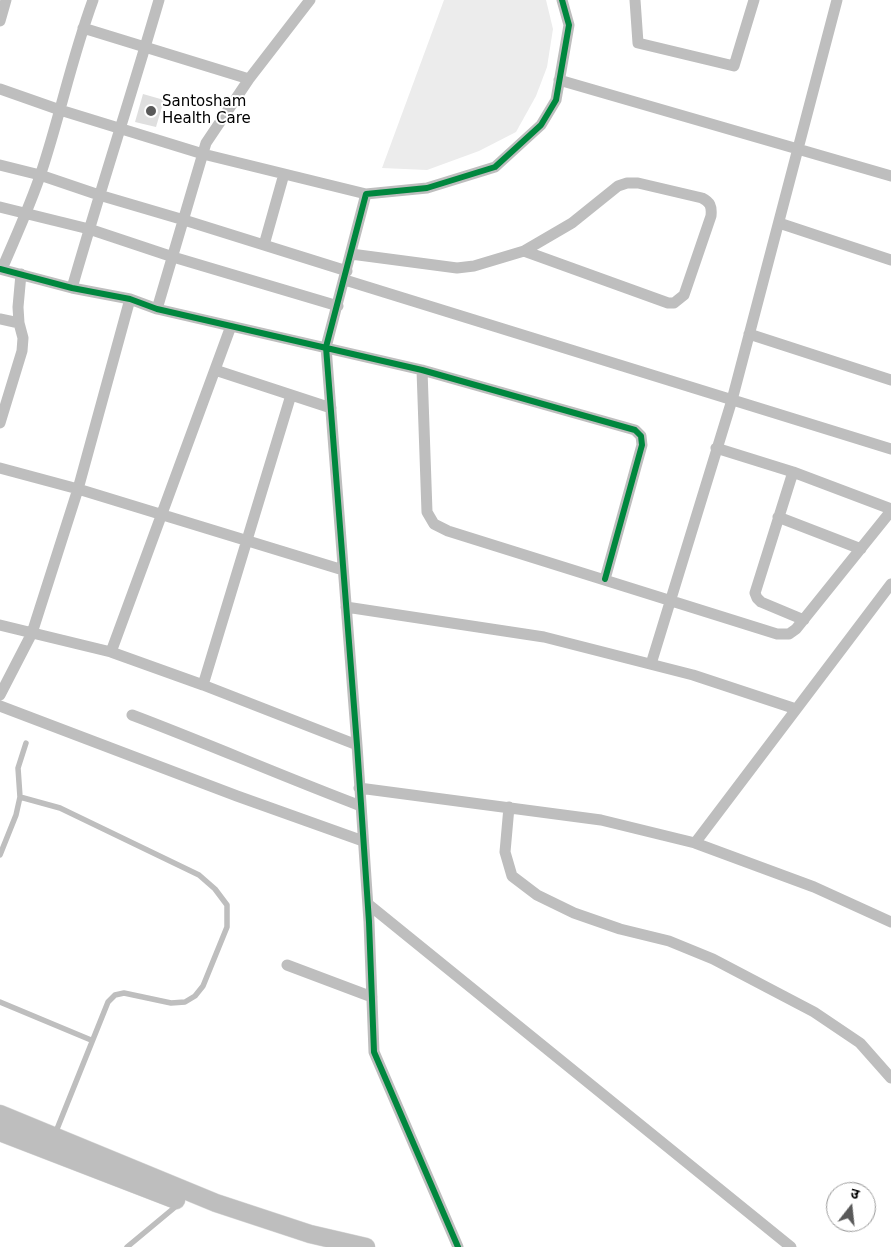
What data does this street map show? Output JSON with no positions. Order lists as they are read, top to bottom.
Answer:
{
  "places": ["Santosham Health Care"],
  "north": "top"
}
